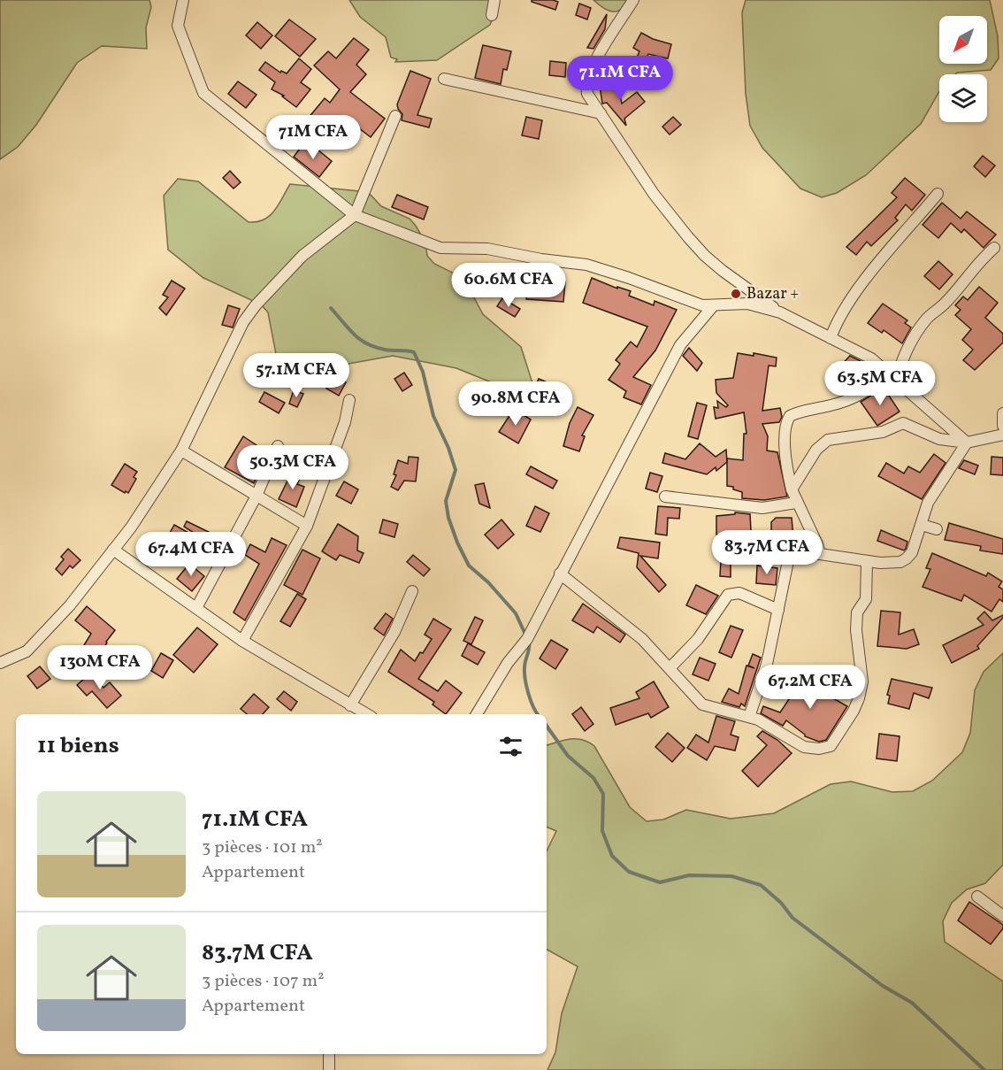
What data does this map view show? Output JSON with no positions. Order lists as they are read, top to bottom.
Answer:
{
  "places": ["Bazar +"],
  "north": "bottom left",
  "page": {
    "price": [
      "71.1M CFA",
      "71M CFA",
      "60.6M CFA",
      "57.1M CFA",
      "63.5M CFA",
      "90.8M CFA",
      "50.3M CFA",
      "83.7M CFA",
      "67.4M CFA",
      "130M CFA",
      "67.2M CFA"
    ],
    "heading": "11 biens",
    "list": [
      {
        "name": "71.1M CFA",
        "note": "3 pièces · 101 m² · Appartement"
      },
      {
        "name": "83.7M CFA",
        "note": "3 pièces · 107 m² · Appartement"
      }
    ]
  }
}
